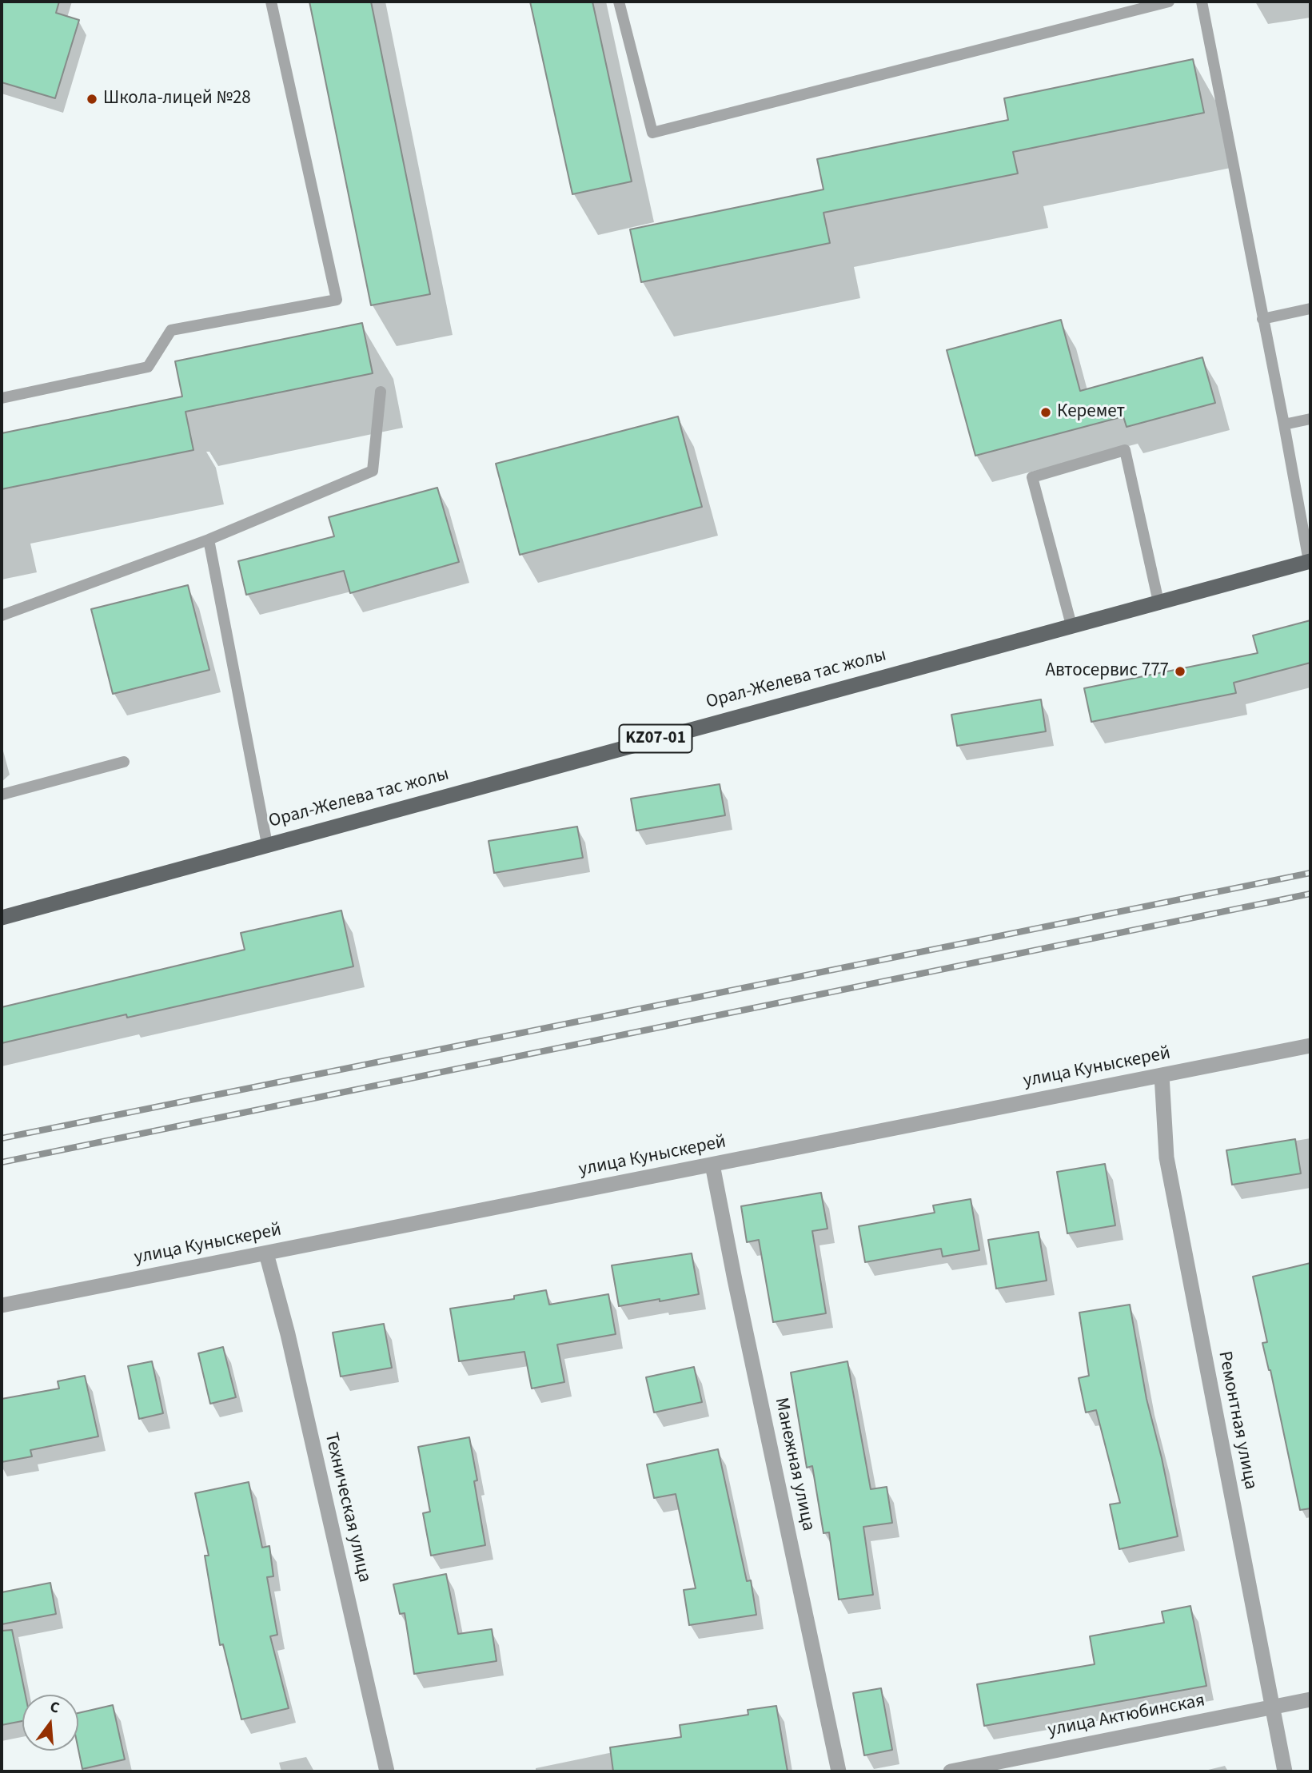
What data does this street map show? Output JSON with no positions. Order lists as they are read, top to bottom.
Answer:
{
  "streets": {
    "main road": ["Орал-Желева тас жолы", "KZ07-01"],
    "street": [
      "улица Куныскерей",
      "Ремонтная улица",
      "Манежная улица",
      "Техническая улица",
      "улица Актюбинская"
    ]
  },
  "crossings": [
    ["улица Куныскерей", "Ремонтная улица"],
    ["улица Куныскерей", "Манежная улица"],
    ["улица Куныскерей", "Техническая улица"],
    ["Ремонтная улица", "улица Актюбинская"]
  ],
  "places": ["Школа-лицей №28", "Керемет", "Автосервис 777"],
  "north": "top"
}
